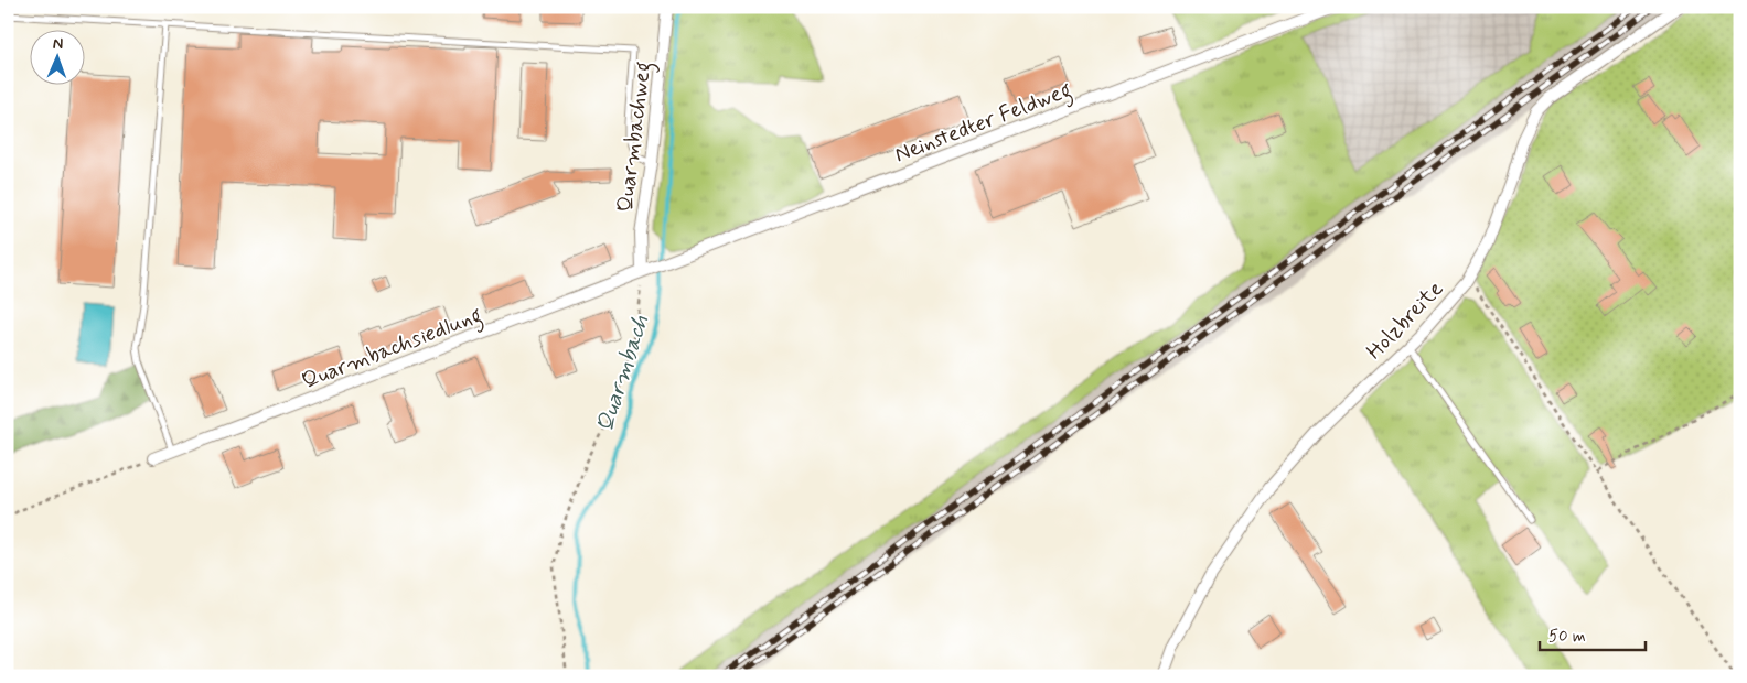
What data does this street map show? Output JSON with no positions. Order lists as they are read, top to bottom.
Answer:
{
  "streets": {
    "street": [
      "Neinstedter Feldweg",
      "Quarmbachweg",
      "Holzbreite",
      "Quarmbachsiedlung"
    ]
  },
  "crossings": [
    ["Neinstedter Feldweg", "Quarmbachweg"],
    ["Neinstedter Feldweg", "Quarmbachsiedlung"],
    ["Quarmbachweg", "Quarmbachsiedlung"]
  ],
  "water": ["Quarmbach"],
  "scale_bar": "50 m",
  "north": "top"
}
